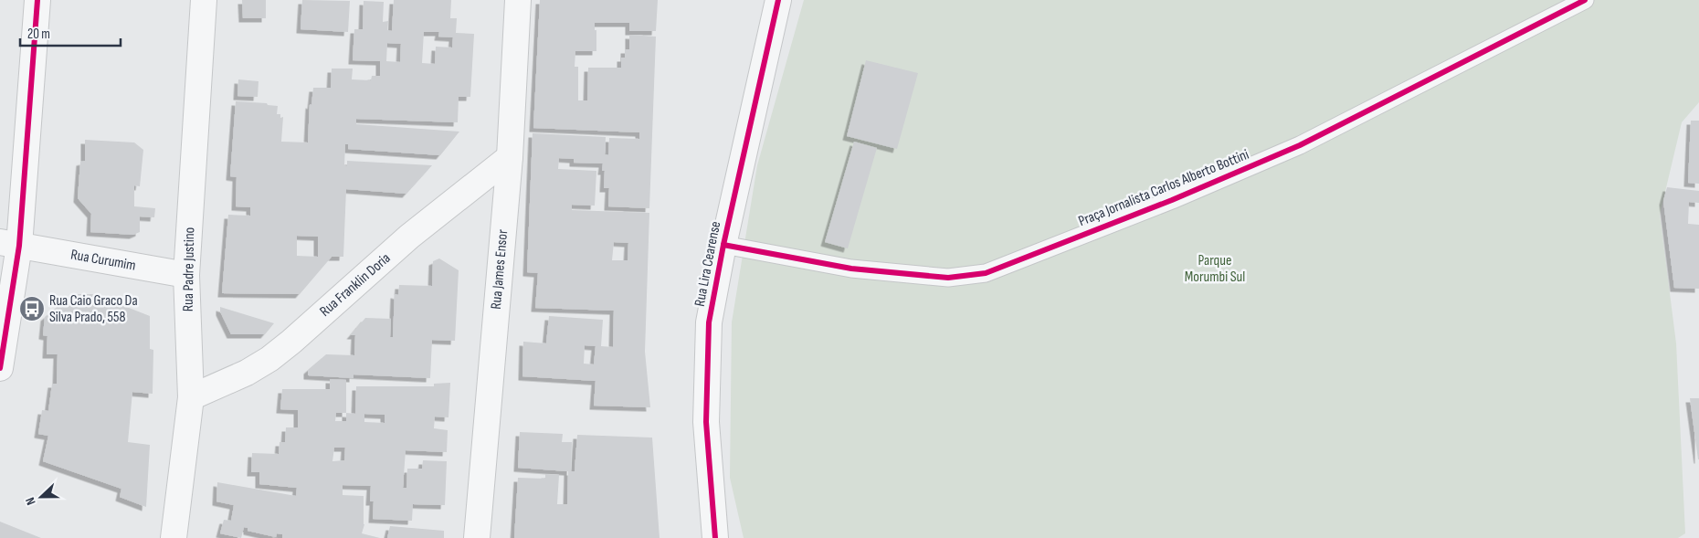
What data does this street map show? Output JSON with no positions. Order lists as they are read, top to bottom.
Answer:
{
  "streets": {
    "street": [
      "Rua Curumim",
      "Rua Lira Cearense",
      "Rua Padre Justino",
      "Rua James Ensor",
      "Rua Franklin Doria"
    ],
    "lane": ["Praça Jornalista Carlos Alberto Bottini"]
  },
  "crossings": [
    ["Praça Jornalista Carlos Alberto Bottini", "Rua Lira Cearense"],
    ["Rua Curumim", "Rua Padre Justino"],
    ["Rua Padre Justino", "Rua Franklin Doria"],
    ["Rua James Ensor", "Rua Franklin Doria"]
  ],
  "parks": ["Parque Morumbi Sul"],
  "places": {
    "bus stop": ["Rua Caio Graco Da Silva Prado, 558"]
  },
  "scale_bar": "20 m",
  "north": "left"
}
